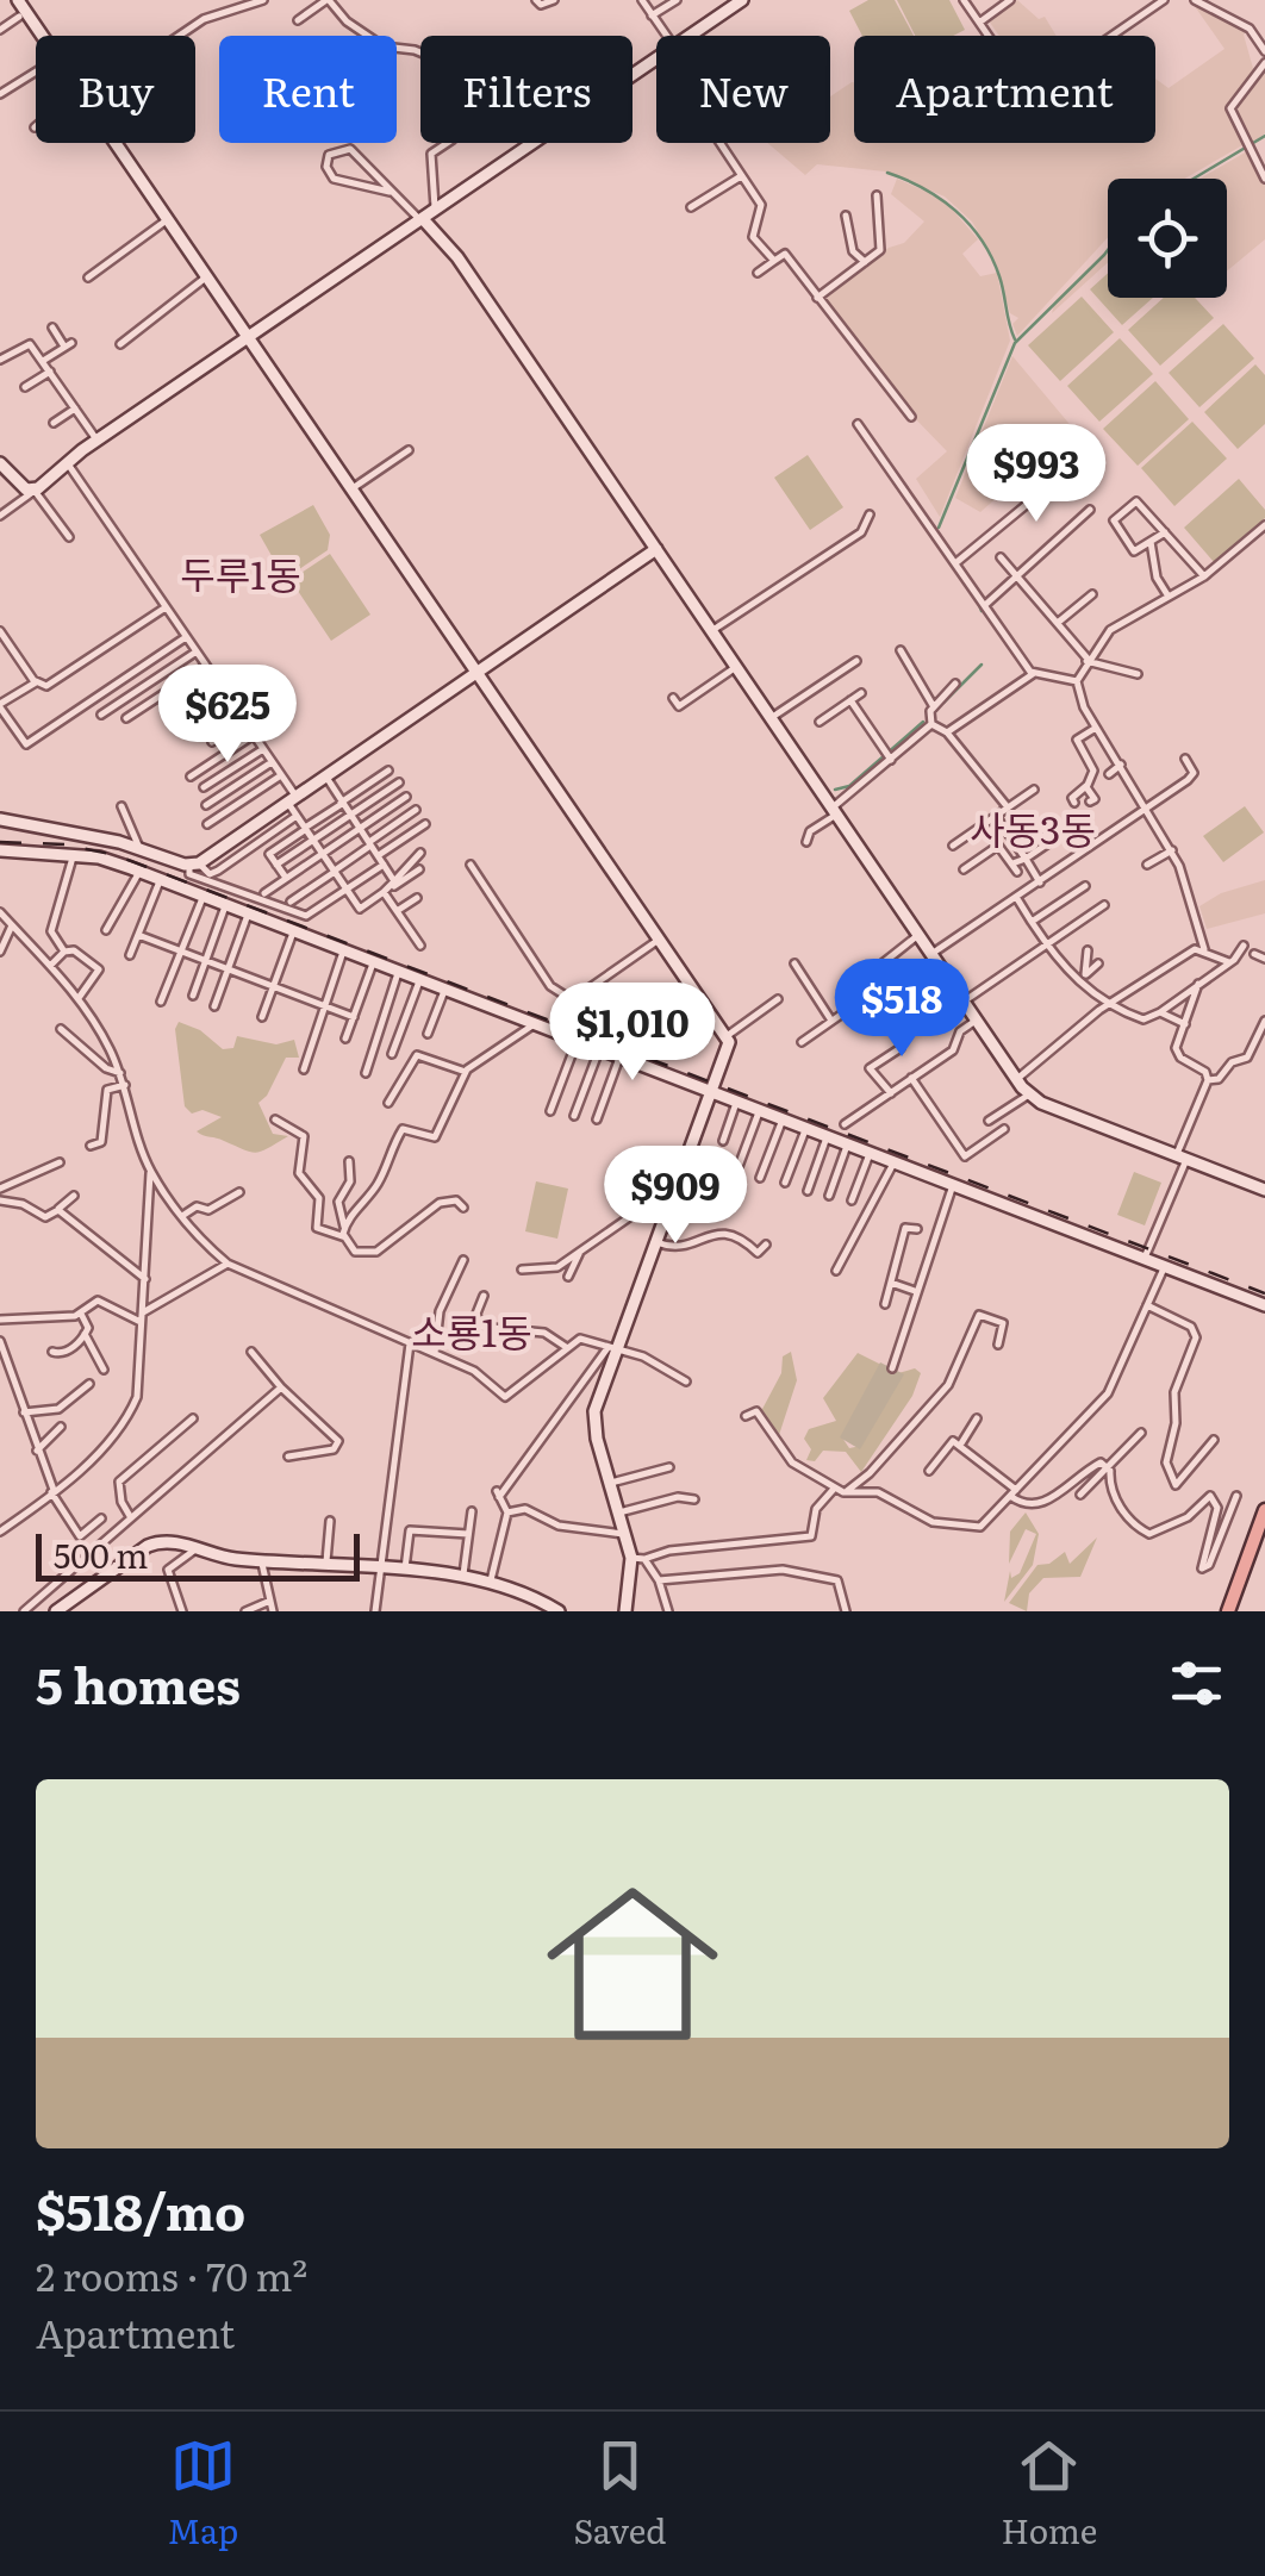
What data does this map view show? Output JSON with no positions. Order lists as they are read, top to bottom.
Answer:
{
  "districts": ["두루1동", "사동3동", "소룡1동"],
  "scale_bar": "500 m",
  "page": {
    "chip": [
      "Buy",
      "Rent",
      "Filters",
      "New",
      "Apartment"
    ],
    "price": [
      "$993",
      "$625",
      "$518",
      "$1,010",
      "$909"
    ],
    "scale": "500 m",
    "heading": "5 homes",
    "list": [
      {
        "name": "$518/mo",
        "note": "2 rooms · 70 m² · Apartment"
      }
    ],
    "tabs": ["Map", "Saved", "Home"]
  }
}
